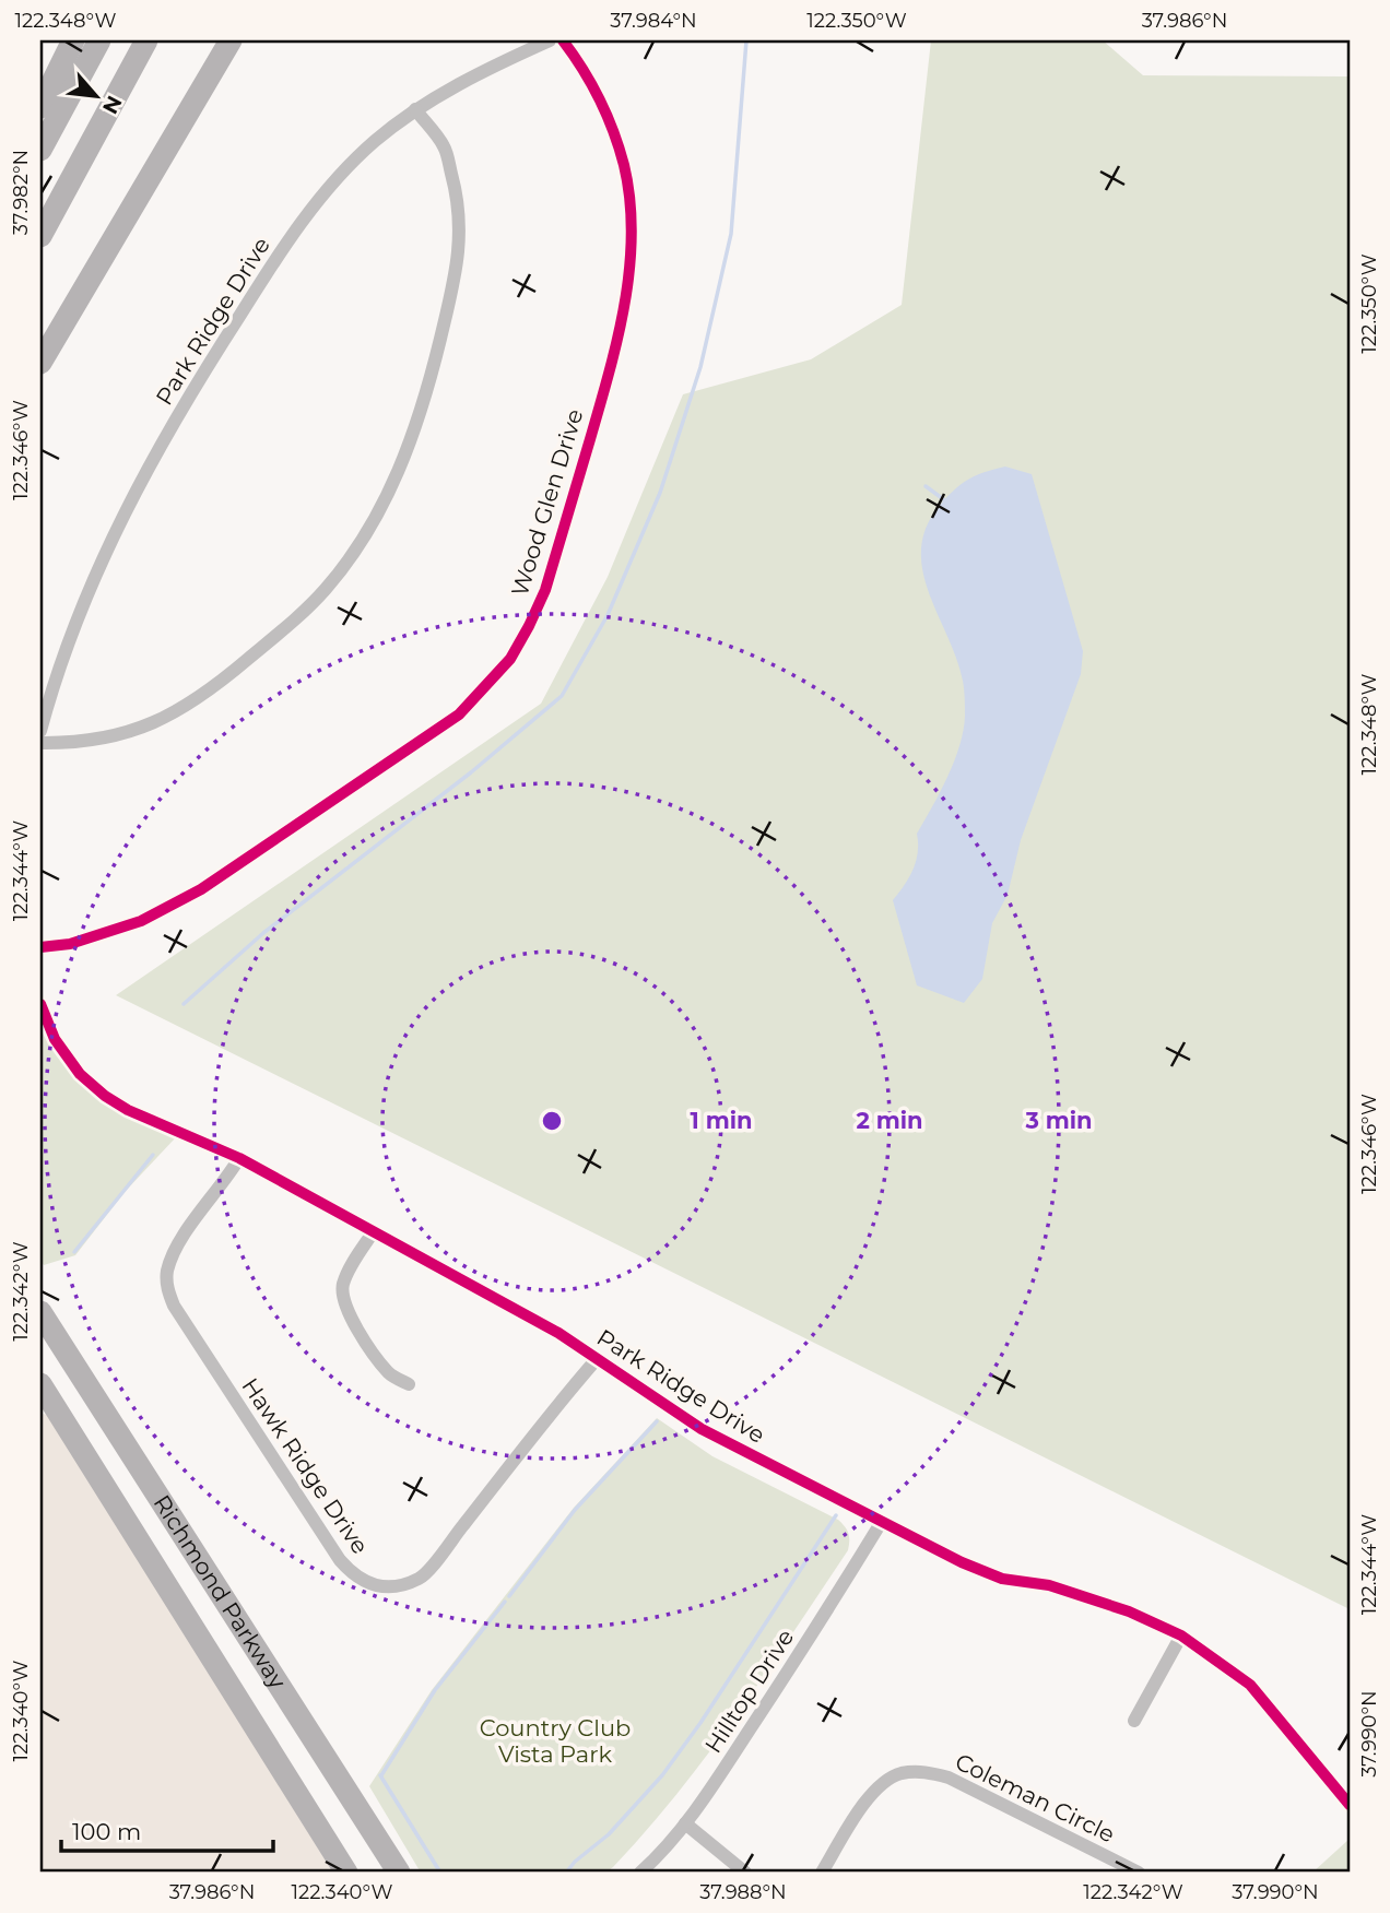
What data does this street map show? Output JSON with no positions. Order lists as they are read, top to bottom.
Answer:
{
  "streets": {
    "highway": ["Richmond Parkway"],
    "street": [
      "Park Ridge Drive",
      "Wood Glen Drive",
      "Hawk Ridge Drive",
      "Hilltop Drive",
      "Coleman Circle"
    ]
  },
  "crossings": [
    ["Park Ridge Drive", "Hawk Ridge Drive"],
    ["Park Ridge Drive", "Hilltop Drive"]
  ],
  "parks": ["Country Club Vista Park"],
  "scale_bar": "100 m",
  "north": "bottom right",
  "coordinates": [
    "122.348°W",
    "37.984°N",
    "122.350°W",
    "37.986°N",
    "37.982°N",
    "122.346°W",
    "122.344°W",
    "122.342°W",
    "122.340°W",
    "37.990°N",
    "37.988°N"
  ],
  "rings": ["1 min", "2 min", "3 min"]
}
